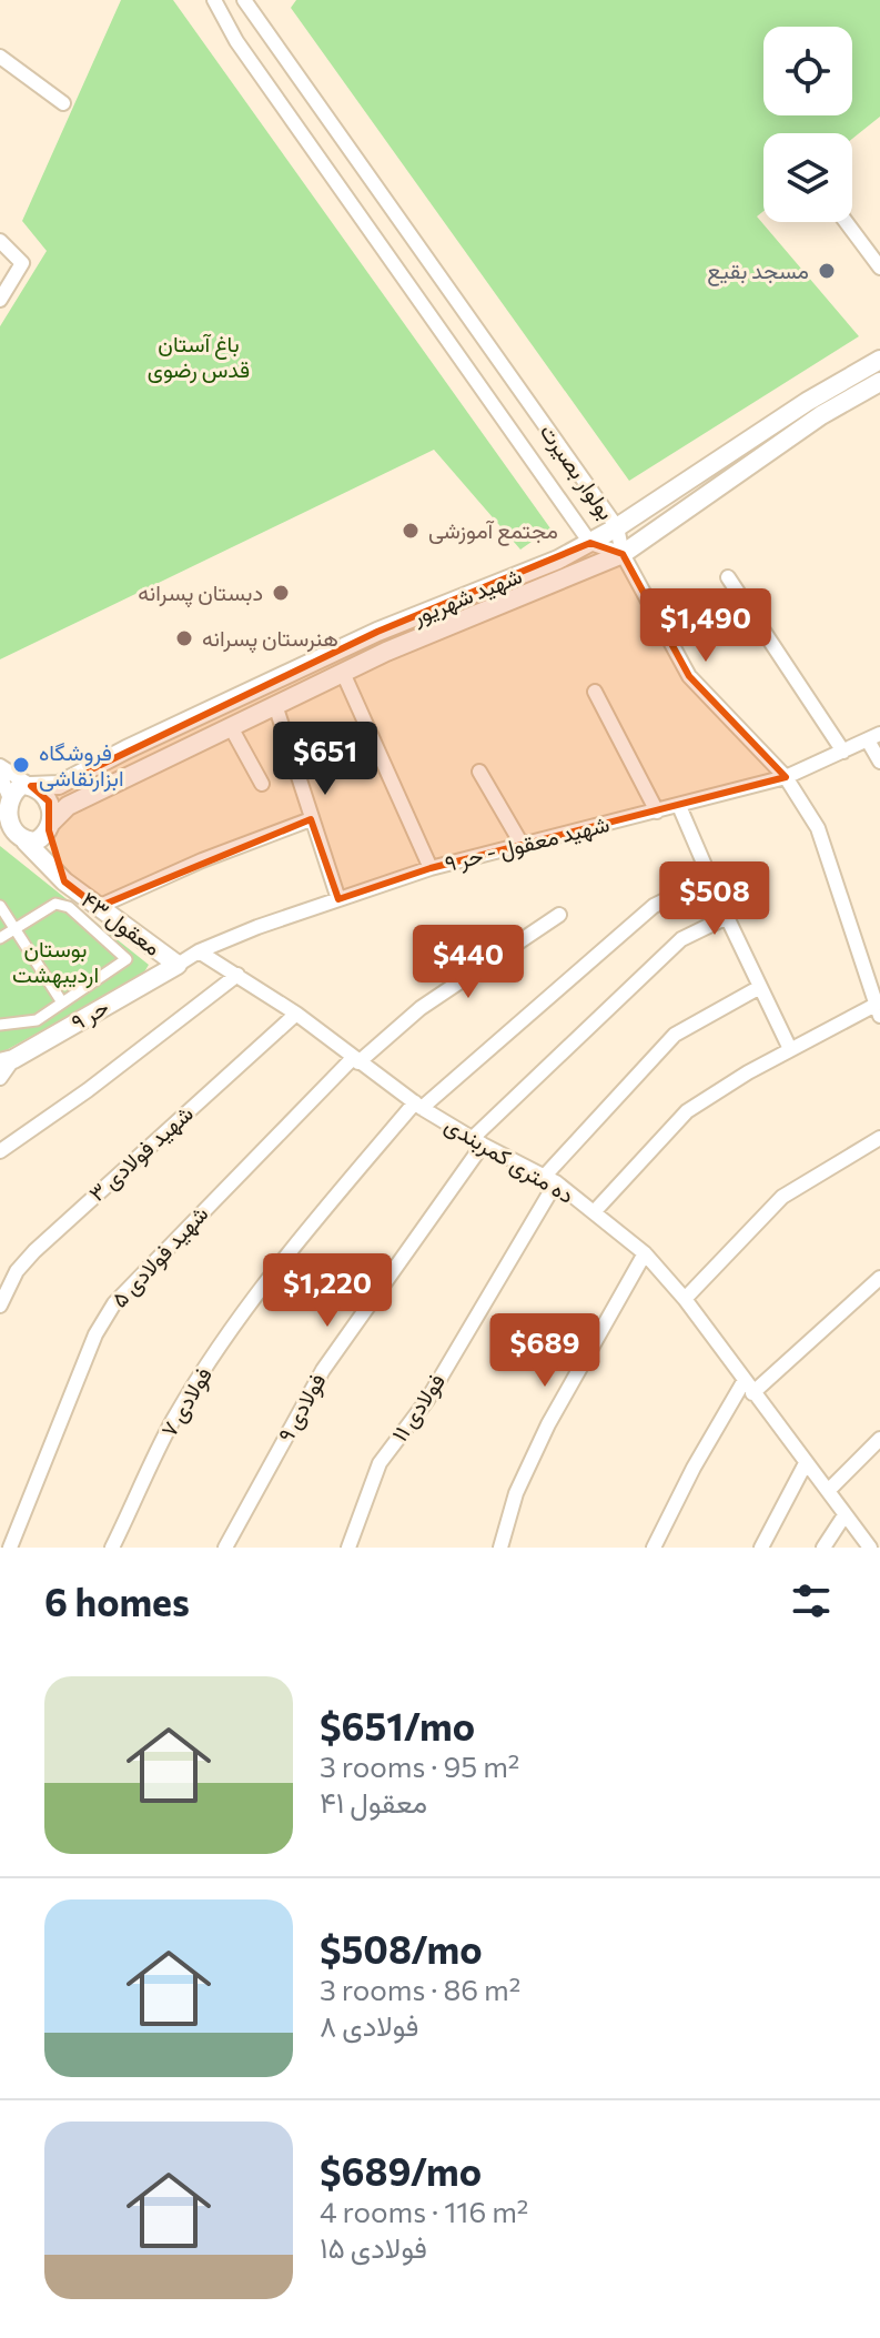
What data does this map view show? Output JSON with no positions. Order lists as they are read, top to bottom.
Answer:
{
  "streets": {
    "street": [
      "بولوار بصیرت",
      "شهید شهریور",
      "شهید معقول - حر ۹",
      "معقول ۴۳",
      "حر ۹",
      "شهید فولادی ۳",
      "ده متری کمربندی",
      "شهید فولادی ۵",
      "فولادی ۷",
      "فولادی ۹",
      "فولادی ۱۱"
    ]
  },
  "crossings": [
    ["بولوار بصیرت", "شهید شهریور"],
    ["شهید شهریور", "معقول ۴۳"],
    ["شهید معقول - حر ۹", "معقول ۴۳"],
    ["شهید معقول - حر ۹", "حر ۹"],
    ["شهید معقول - حر ۹", "ده متری کمربندی"],
    ["معقول ۴۳", "حر ۹"],
    ["شهید فولادی ۳", "ده متری کمربندی"],
    ["ده متری کمربندی", "شهید فولادی ۵"],
    ["ده متری کمربندی", "فولادی ۷"],
    ["ده متری کمربندی", "فولادی ۹"],
    ["ده متری کمربندی", "فولادی ۱۱"]
  ],
  "parks": ["باغ آستان قدس رضوی", "بوستان اردیبهشت"],
  "places": [
    "مسجد بقیع",
    "مجتمع آموزشی",
    "دبستان پسرانه",
    "هنرستان پسرانه",
    "فروشگاه ابزارنقاشی"
  ],
  "page": {
    "price": [
      "$1,490",
      "$651",
      "$508",
      "$440",
      "$1,220",
      "$689"
    ],
    "heading": "6 homes",
    "list": [
      {
        "name": "$651/mo",
        "note": "3 rooms · 95 m² · معقول ۴۱"
      },
      {
        "name": "$508/mo",
        "note": "3 rooms · 86 m² · فولادی ۸"
      },
      {
        "name": "$689/mo",
        "note": "4 rooms · 116 m² · فولادی ۱۵"
      }
    ]
  }
}
